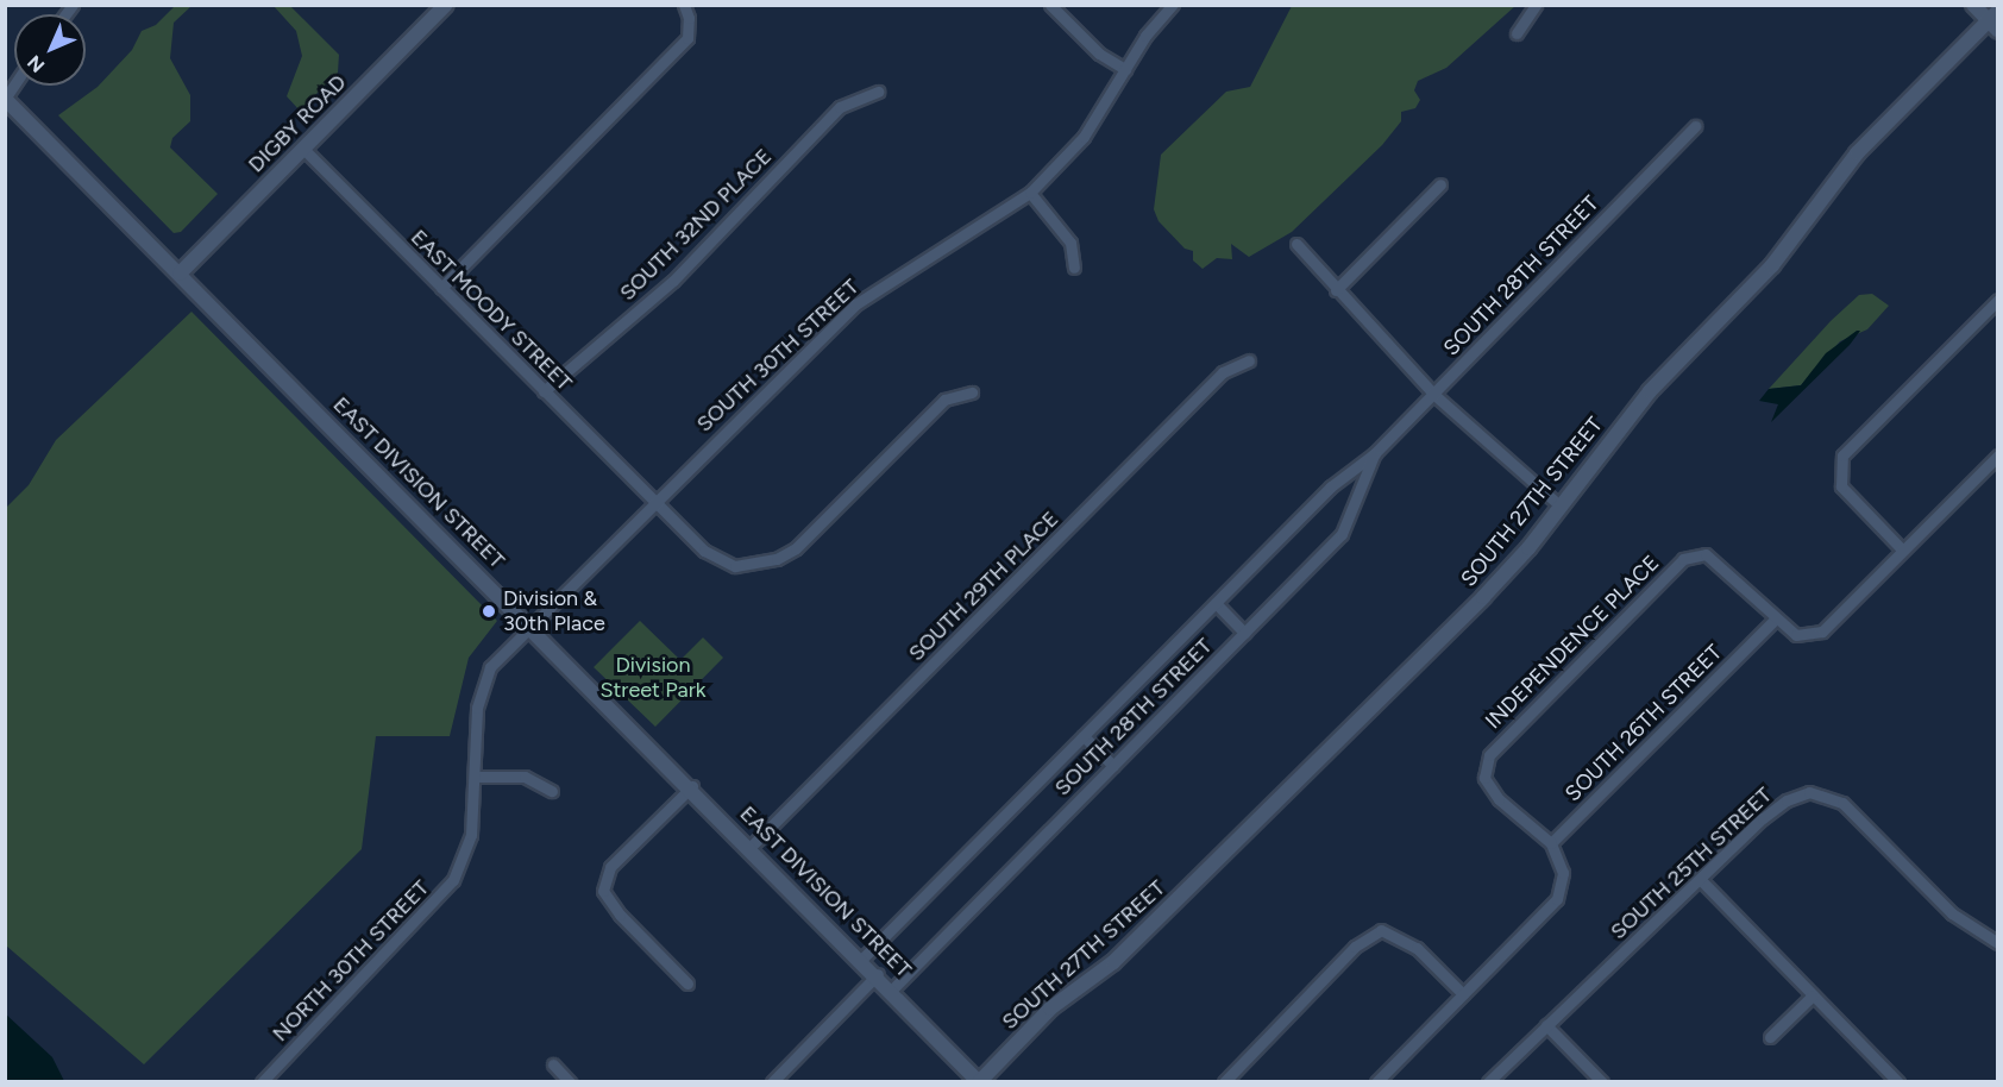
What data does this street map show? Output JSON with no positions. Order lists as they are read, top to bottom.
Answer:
{
  "streets": {
    "street": [
      "DIGBY ROAD",
      "SOUTH 32ND PLACE",
      "SOUTH 28TH STREET",
      "EAST MOODY STREET",
      "SOUTH 30TH STREET",
      "EAST DIVISION STREET",
      "SOUTH 27TH STREET",
      "SOUTH 29TH PLACE",
      "INDEPENDENCE PLACE",
      "SOUTH 26TH STREET",
      "SOUTH 25TH STREET",
      "NORTH 30TH STREET"
    ]
  },
  "crossings": [
    ["DIGBY ROAD", "EAST MOODY STREET"],
    ["DIGBY ROAD", "EAST DIVISION STREET"],
    ["SOUTH 32ND PLACE", "EAST MOODY STREET"],
    ["SOUTH 28TH STREET", "EAST DIVISION STREET"],
    ["EAST MOODY STREET", "SOUTH 30TH STREET"],
    ["SOUTH 30TH STREET", "EAST DIVISION STREET"],
    ["SOUTH 30TH STREET", "NORTH 30TH STREET"],
    ["EAST DIVISION STREET", "SOUTH 27TH STREET"],
    ["EAST DIVISION STREET", "SOUTH 29TH PLACE"],
    ["EAST DIVISION STREET", "NORTH 30TH STREET"],
    ["INDEPENDENCE PLACE", "SOUTH 26TH STREET"]
  ],
  "parks": ["Division Street Park"],
  "places": ["Division & 30th Place"],
  "north": "bottom left"
}
